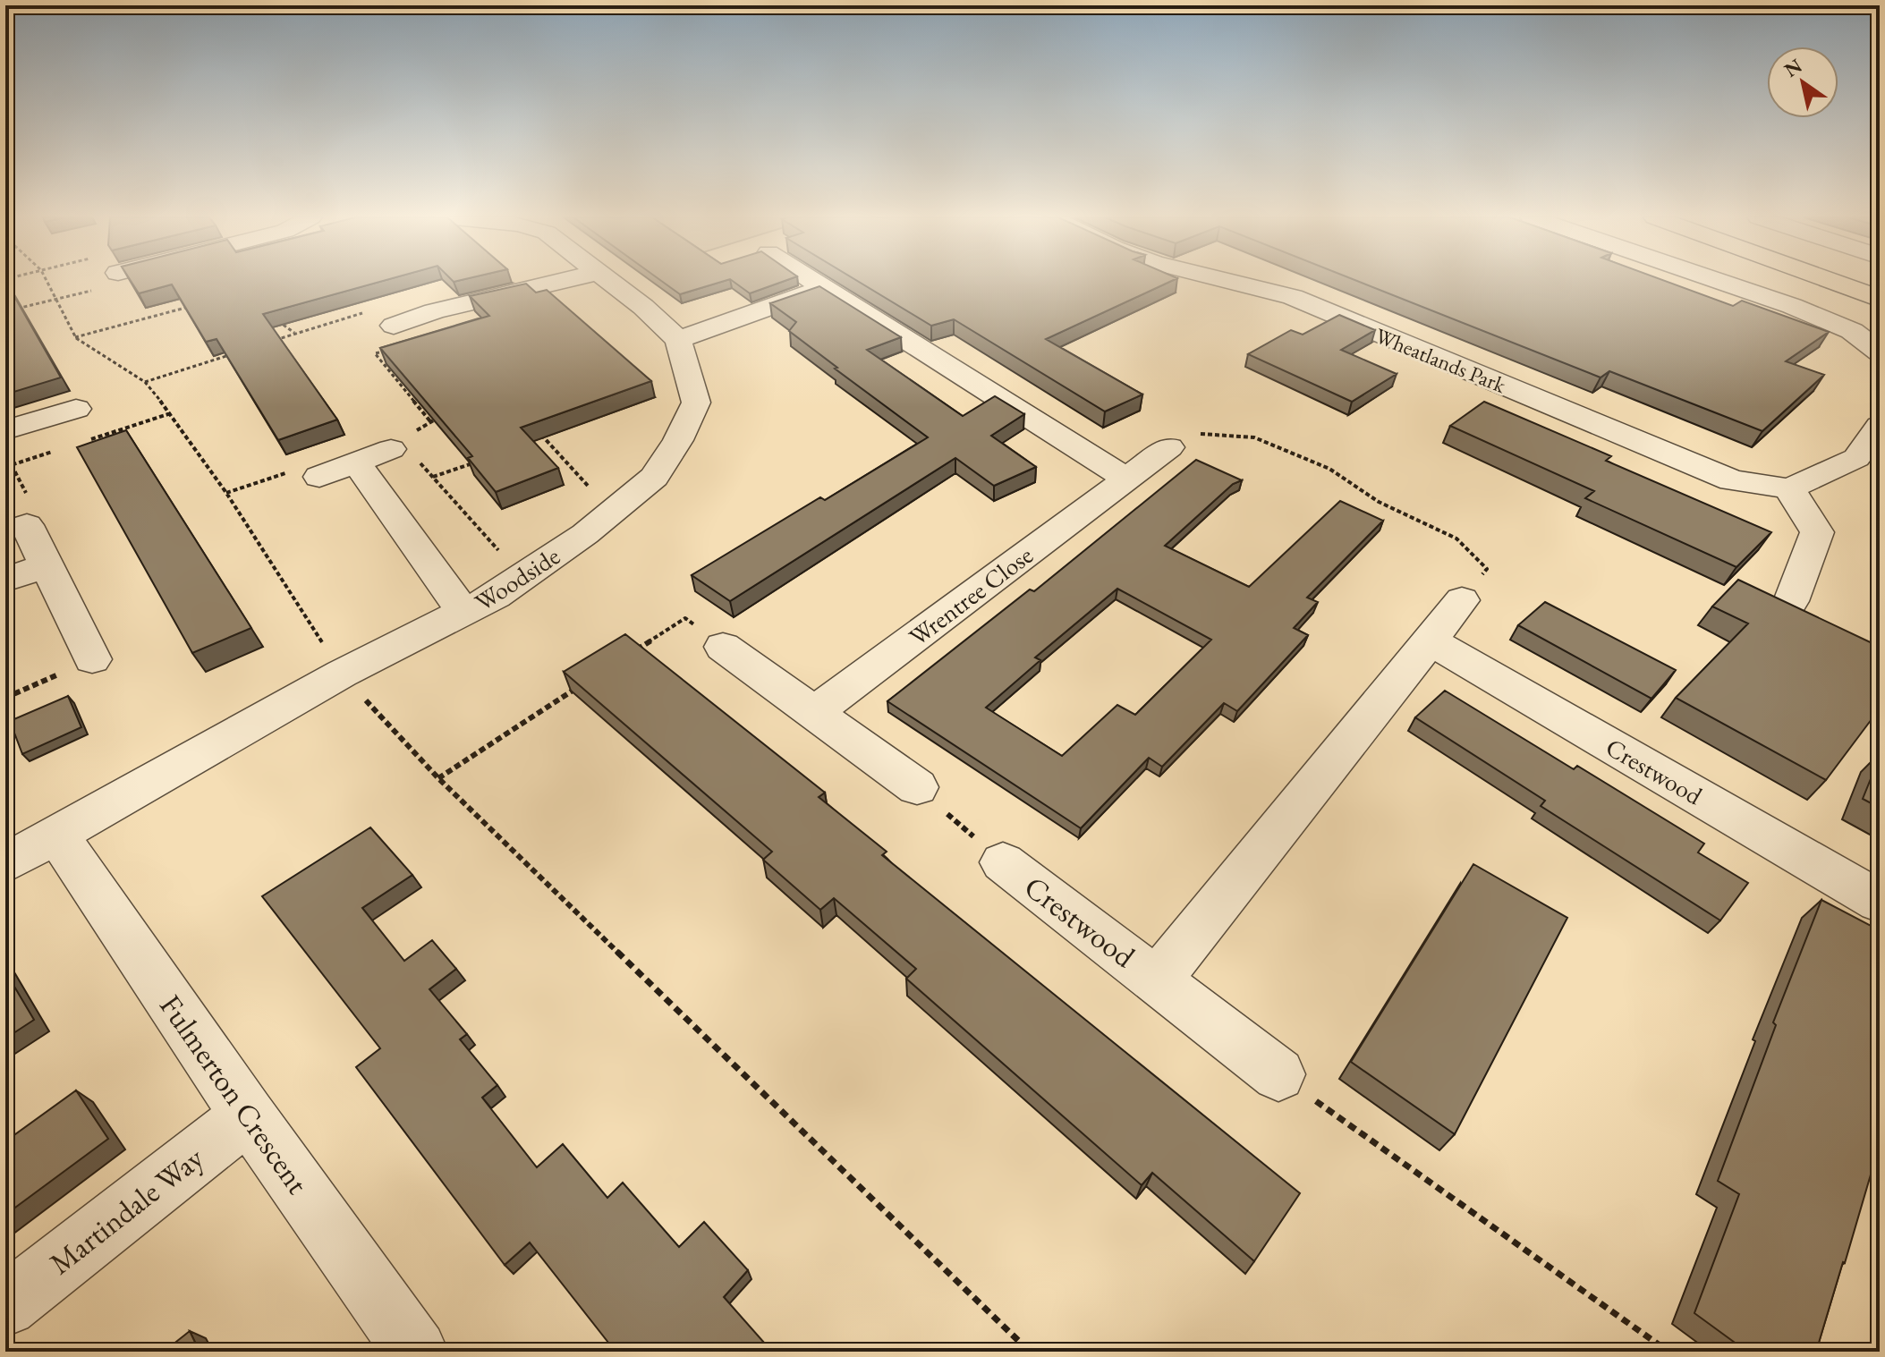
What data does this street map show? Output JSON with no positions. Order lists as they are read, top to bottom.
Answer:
{
  "streets": {
    "street": [
      "Wheatlands Park",
      "Woodside",
      "Wrentree Close",
      "Crestwood",
      "Fulmerton Crescent",
      "Martindale Way"
    ]
  },
  "crossings": [
    ["Woodside", "Fulmerton Crescent"],
    ["Fulmerton Crescent", "Martindale Way"]
  ],
  "north": "top left"
}
